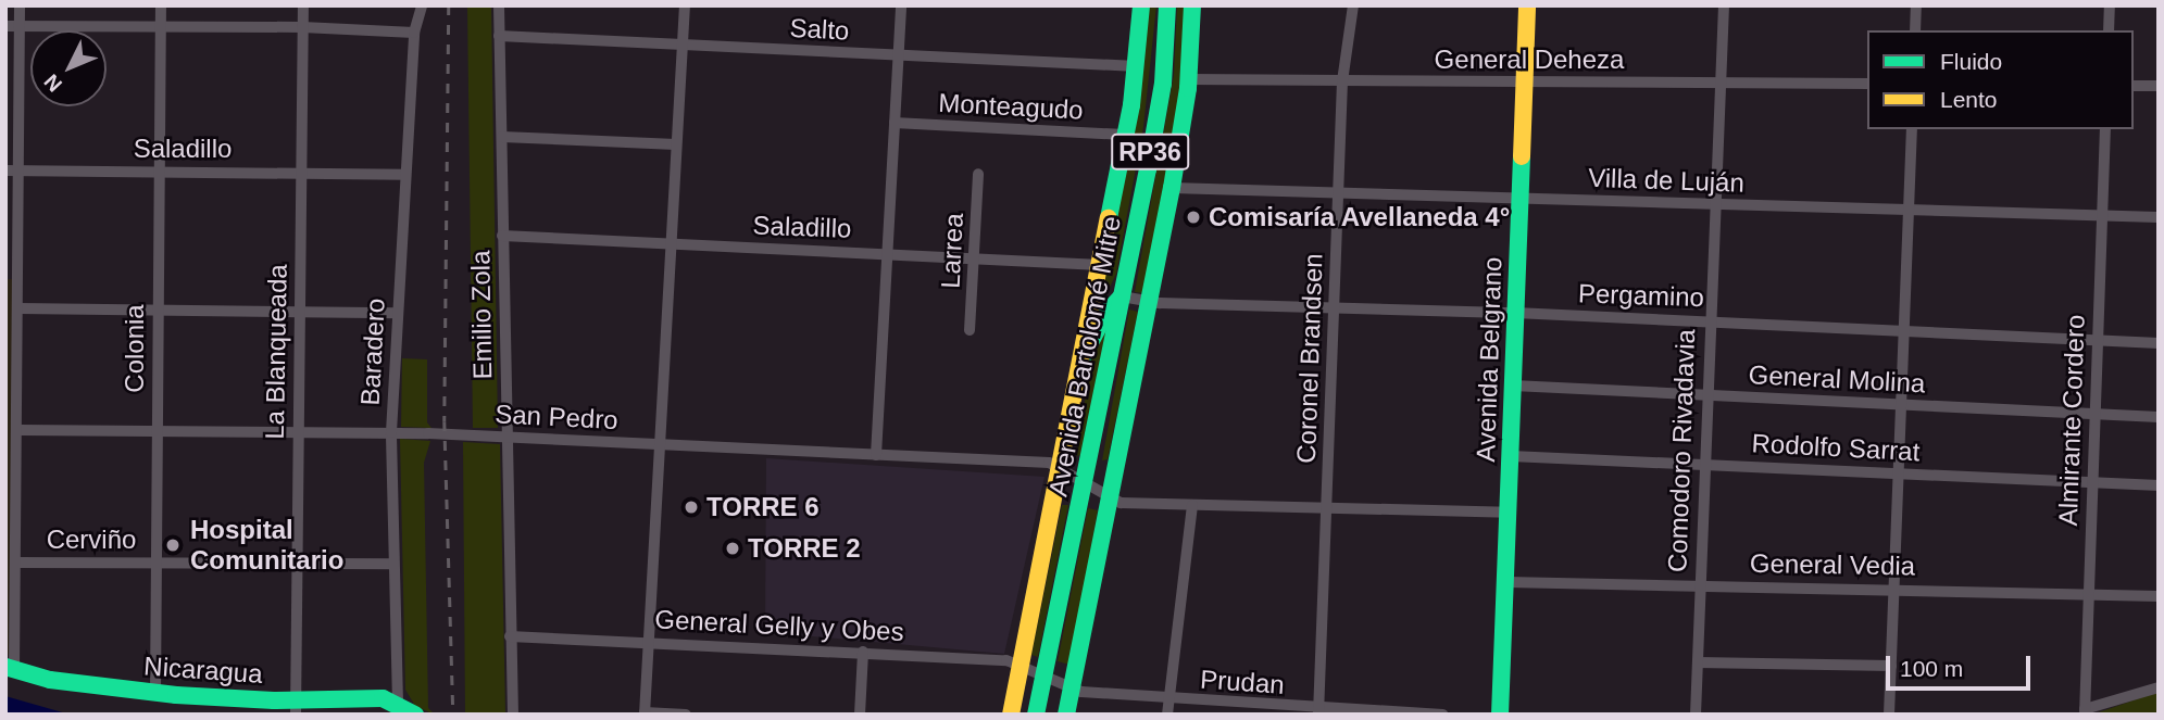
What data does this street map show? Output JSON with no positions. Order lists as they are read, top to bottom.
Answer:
{
  "streets": {
    "street": [
      "Salto",
      "General Deheza",
      "Monteagudo",
      "Saladillo",
      "RP36",
      "Villa de Luján",
      "Larrea",
      "Pergamino",
      "Emilio Zola",
      "Colonia",
      "La Blanqueada",
      "Baradero",
      "Avenida Bartolomé Mitre",
      "Coronel Brandsen",
      "Avenida Belgrano",
      "General Molina",
      "San Pedro",
      "Almirante Cordero",
      "Rodolfo Sarrat",
      "Comodoro Rivadavia",
      "Cerviño",
      "General Vedia",
      "General Gelly y Obes",
      "Nicaragua",
      "Prudan"
    ]
  },
  "crossings": [
    ["Salto", "Emilio Zola"],
    ["Salto", "Avenida Bartolomé Mitre"],
    ["General Deheza", "Avenida Bartolomé Mitre"],
    ["General Deheza", "Coronel Brandsen"],
    ["General Deheza", "Avenida Belgrano"],
    ["General Deheza", "Comodoro Rivadavia"],
    ["Monteagudo", "Avenida Bartolomé Mitre"],
    ["Saladillo", "Larrea"],
    ["Saladillo", "Emilio Zola"],
    ["Saladillo", "Colonia"],
    ["Saladillo", "La Blanqueada"],
    ["Saladillo", "Baradero"],
    ["Saladillo", "Avenida Bartolomé Mitre"],
    ["Villa de Luján", "Avenida Bartolomé Mitre"],
    ["Villa de Luján", "Coronel Brandsen"],
    ["Villa de Luján", "Avenida Belgrano"],
    ["Villa de Luján", "Almirante Cordero"],
    ["Villa de Luján", "Comodoro Rivadavia"],
    ["Pergamino", "Avenida Bartolomé Mitre"],
    ["Pergamino", "Coronel Brandsen"],
    ["Pergamino", "Avenida Belgrano"],
    ["Pergamino", "Almirante Cordero"],
    ["Pergamino", "Comodoro Rivadavia"],
    ["Emilio Zola", "San Pedro"],
    ["Emilio Zola", "General Gelly y Obes"],
    ["Colonia", "San Pedro"],
    ["Colonia", "Cerviño"],
    ["Colonia", "Nicaragua"],
    ["La Blanqueada", "San Pedro"],
    ["La Blanqueada", "Cerviño"],
    ["La Blanqueada", "Nicaragua"],
    ["Baradero", "San Pedro"],
    ["Baradero", "Cerviño"],
    ["Baradero", "Nicaragua"],
    ["Avenida Bartolomé Mitre", "San Pedro"],
    ["Avenida Bartolomé Mitre", "General Gelly y Obes"],
    ["Avenida Bartolomé Mitre", "Prudan"],
    ["Coronel Brandsen", "Prudan"],
    ["Avenida Belgrano", "General Molina"],
    ["Avenida Belgrano", "Rodolfo Sarrat"],
    ["Avenida Belgrano", "General Vedia"],
    ["General Molina", "Almirante Cordero"],
    ["General Molina", "Comodoro Rivadavia"],
    ["Almirante Cordero", "Rodolfo Sarrat"],
    ["Almirante Cordero", "General Vedia"],
    ["Rodolfo Sarrat", "Comodoro Rivadavia"],
    ["Comodoro Rivadavia", "General Vedia"],
    ["General Gelly y Obes", "Prudan"]
  ],
  "places": [
    "Comisaría Avellaneda 4°",
    "TORRE 6",
    "Hospital Comunitario",
    "TORRE 2"
  ],
  "legend": ["Fluido", "Lento"],
  "scale_bar": "100 m",
  "north": "bottom left"
}
